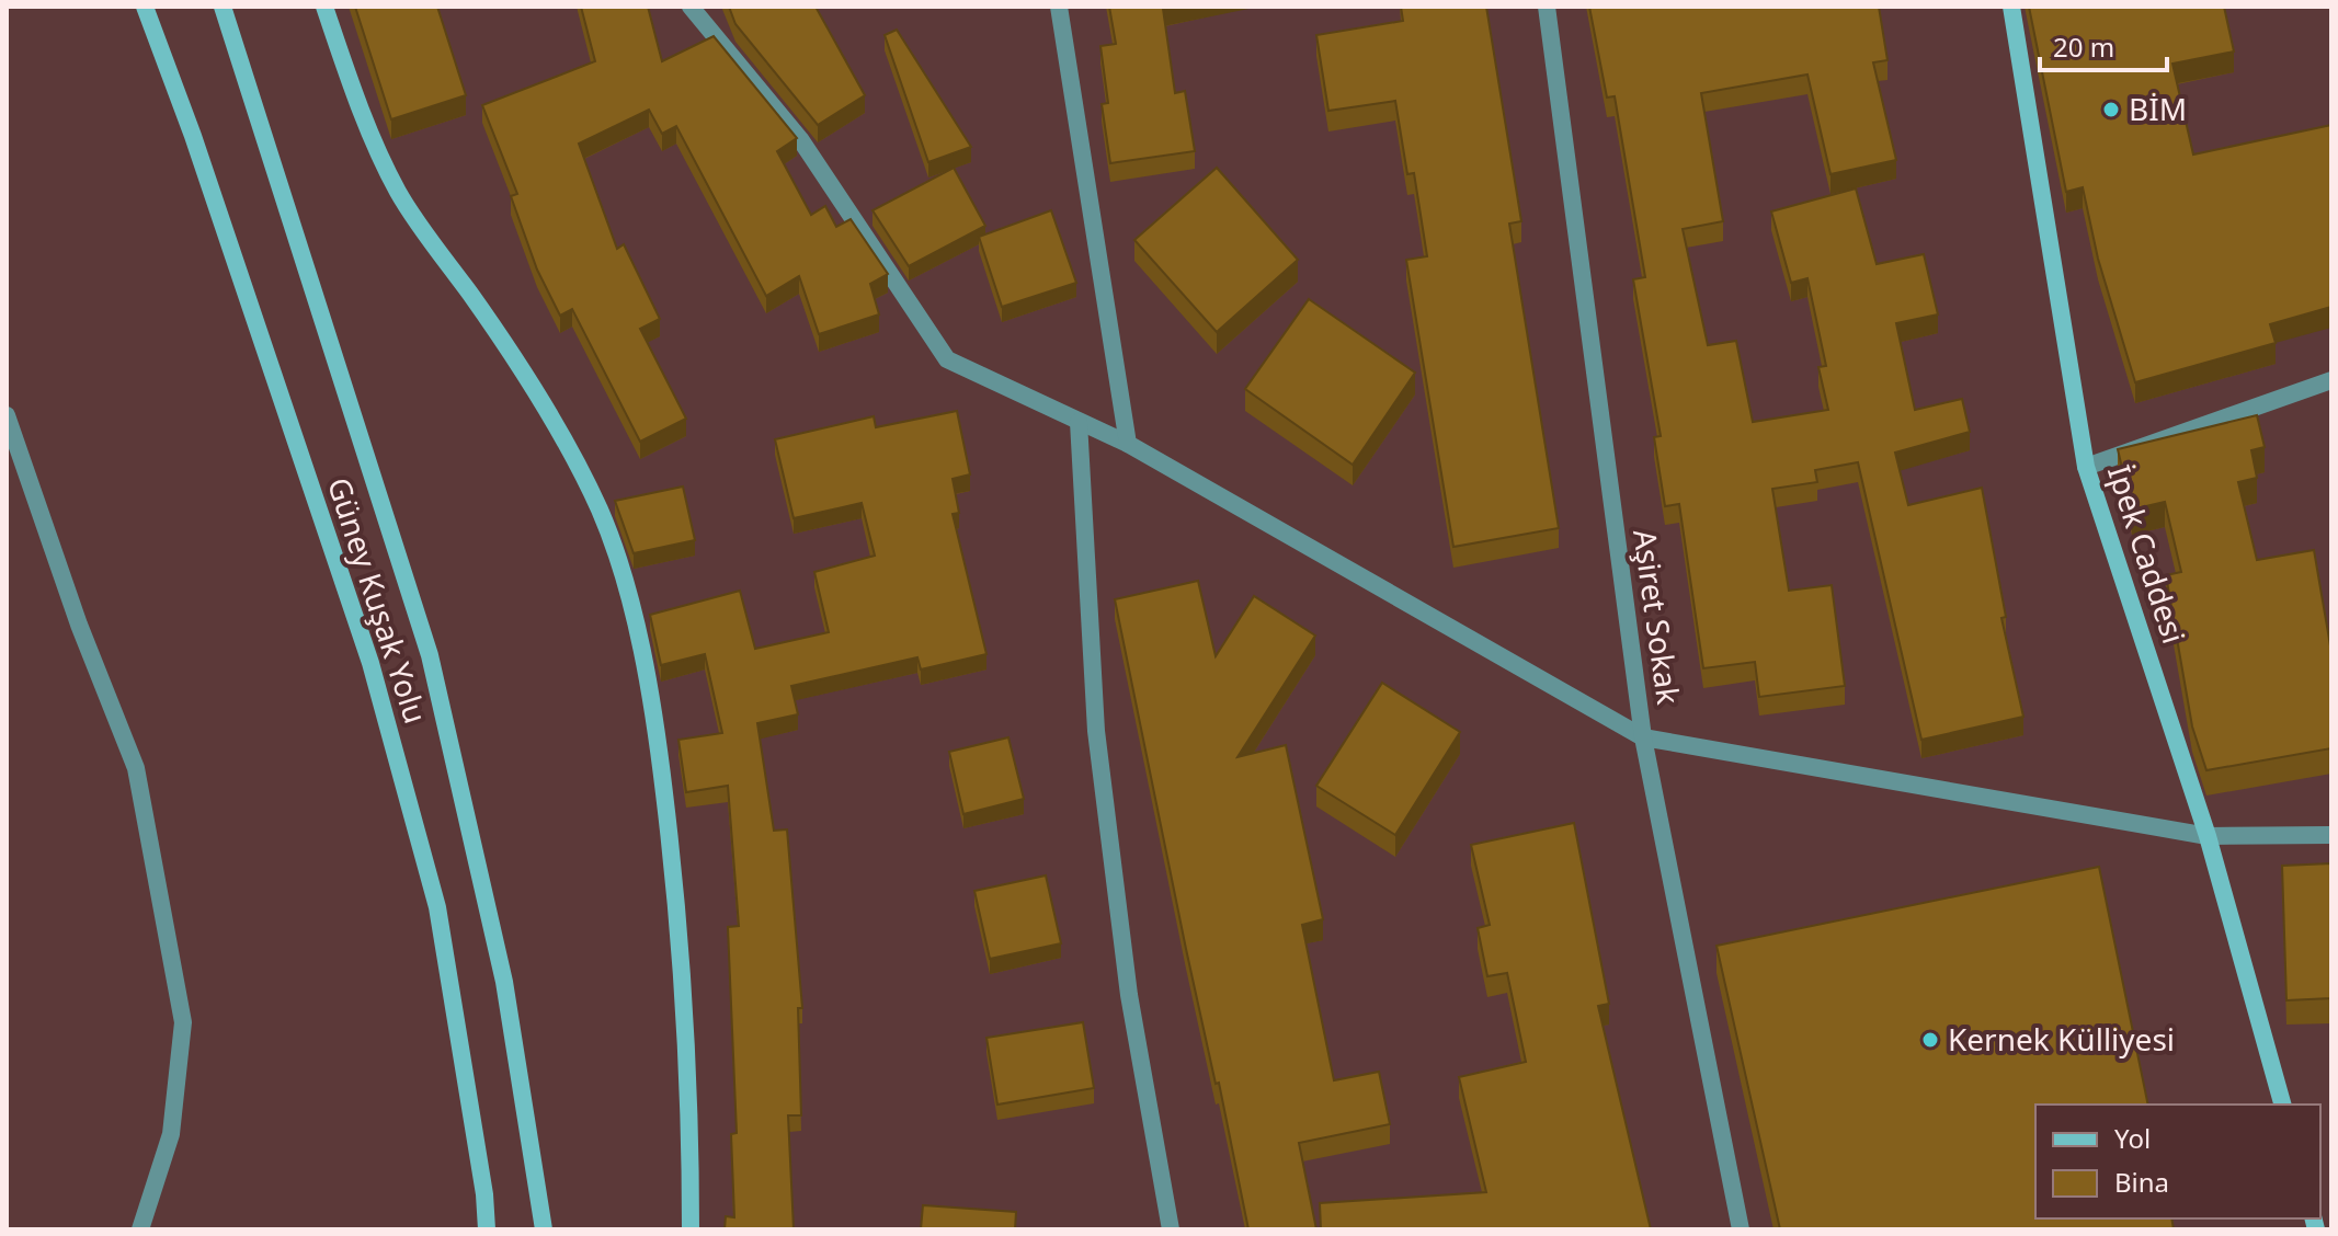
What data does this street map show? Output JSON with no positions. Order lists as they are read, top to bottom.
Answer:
{
  "streets": {
    "main road": ["İpek Caddesi", "Güney Kuşak Yolu"],
    "street": ["Aşiret Sokak"]
  },
  "places": ["BİM", "Kernek Külliyesi"],
  "legend": ["Yol", "Bina"],
  "scale_bar": "20 m"
}
